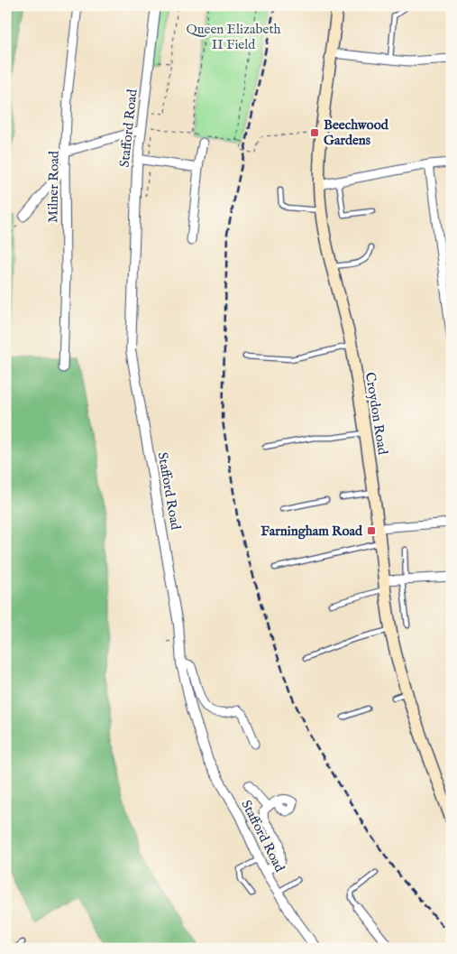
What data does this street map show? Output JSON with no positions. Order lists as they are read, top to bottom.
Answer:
{
  "streets": {
    "main road": ["Croydon Road"],
    "street": ["Stafford Road", "Milner Road"]
  },
  "parks": ["Queen Elizabeth II Field"],
  "places": {
    "transit": ["Beechwood Gardens", "Farningham Road"]
  }
}
